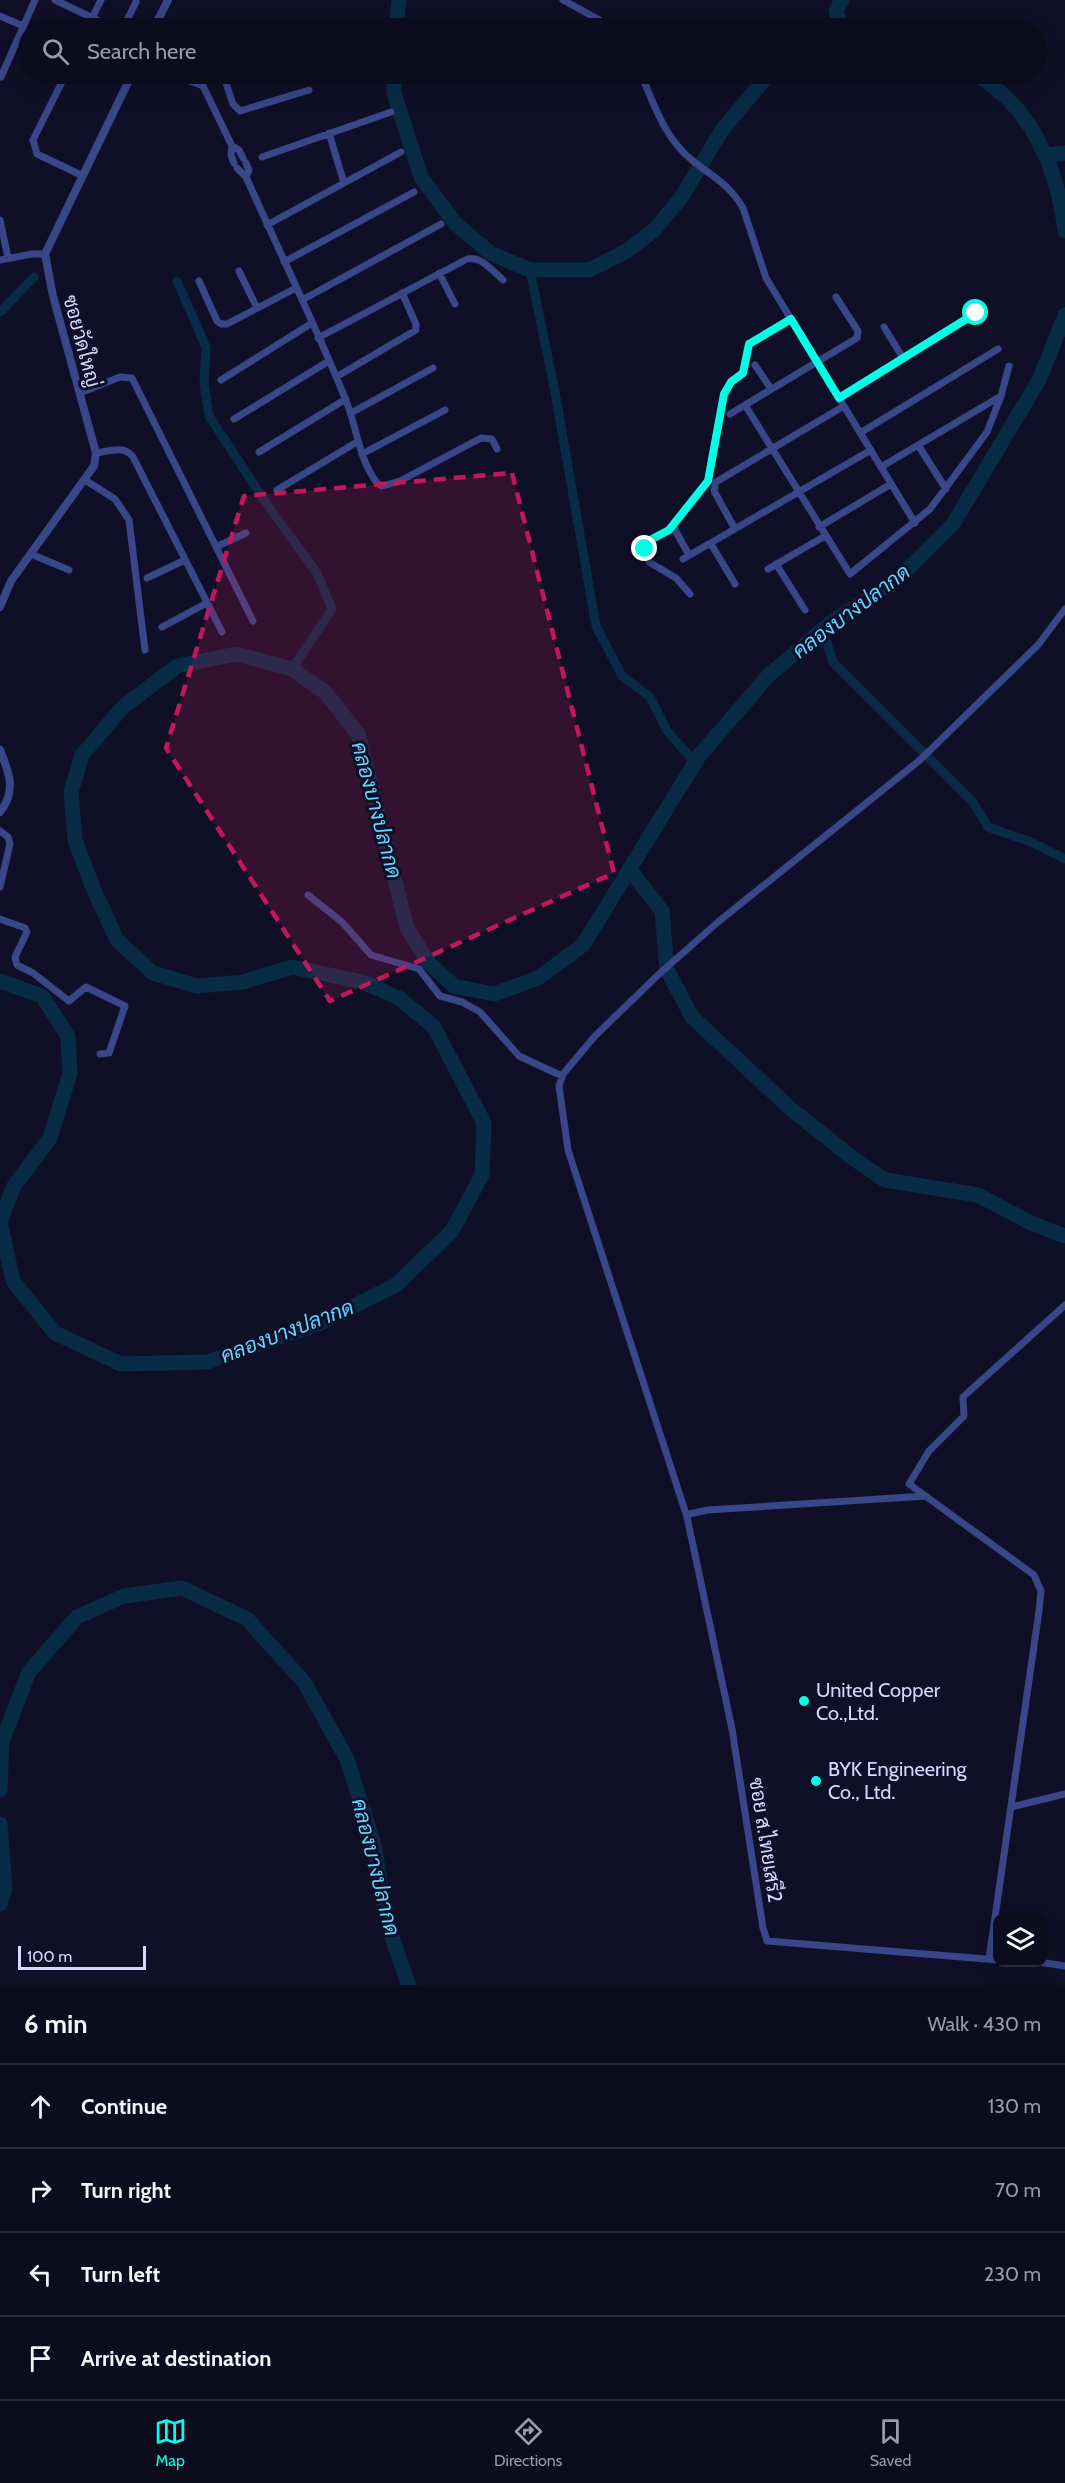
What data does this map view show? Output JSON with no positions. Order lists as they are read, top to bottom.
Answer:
{
  "streets": {
    "street": ["ซอยวัดใหญ่", "ซอย ส.ไทยเสรี2"]
  },
  "water": ["คลองบางปลากด"],
  "places": ["United Copper Co.,Ltd.", "BYK Engineering Co., Ltd."],
  "scale_bar": "100 m",
  "page": {
    "search": "Search here",
    "scale": "100 m",
    "heading": ["6 min", "Walk · 430 m"],
    "list": [
      ["Continue", "130 m"],
      ["Turn right", "70 m"],
      ["Turn left", "230 m"],
      "Arrive at destination"
    ],
    "nav": ["Map", "Directions", "Saved"]
  }
}
